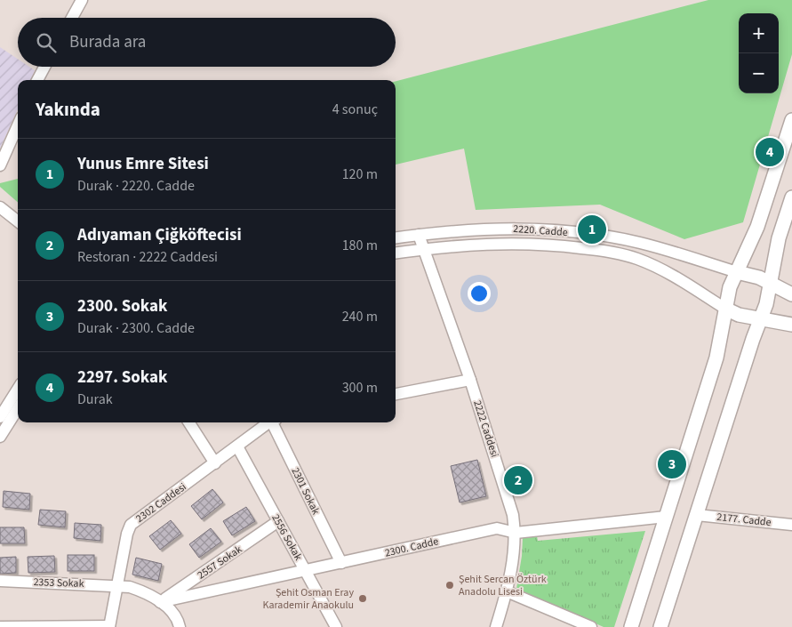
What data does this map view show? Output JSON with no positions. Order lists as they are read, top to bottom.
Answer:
{
  "streets": {
    "street": [
      "2220. Cadde",
      "2222 Caddesi",
      "2301 Sokak",
      "2302 Caddesi",
      "2177. Cadde",
      "2556 Sokak",
      "2300. Cadde",
      "2557 Sokak",
      "2353 Sokak"
    ]
  },
  "crossings": [
    ["2220. Cadde", "2222 Caddesi"],
    ["2222 Caddesi", "2300. Cadde"],
    ["2301 Sokak", "2300. Cadde"],
    ["2302 Caddesi", "2556 Sokak"],
    ["2302 Caddesi", "2353 Sokak"],
    ["2556 Sokak", "2300. Cadde"],
    ["2556 Sokak", "2557 Sokak"],
    ["2300. Cadde", "2557 Sokak"],
    ["2300. Cadde", "2353 Sokak"],
    ["2557 Sokak", "2353 Sokak"]
  ],
  "places": ["Şehit Sercan Öztürk Anadolu Lisesi", "Şehit Osman Eray Karademir Anaokulu"],
  "page": {
    "map_buttons": ["+", "−"],
    "search": "Burada ara",
    "heading": ["Yakında", "4 sonuç"],
    "pins": [
      "4",
      "1",
      "3",
      "2"
    ],
    "list": [
      {
        "mark": "1",
        "name": "Yunus Emre Sitesi",
        "note": "Durak · 2220. Cadde",
        "value": "120 m"
      },
      {
        "mark": "2",
        "name": "Adıyaman Çiğköftecisi",
        "note": "Restoran · 2222 Caddesi",
        "value": "180 m"
      },
      {
        "mark": "3",
        "name": "2300. Sokak",
        "note": "Durak · 2300. Cadde",
        "value": "240 m"
      },
      {
        "mark": "4",
        "name": "2297. Sokak",
        "note": "Durak",
        "value": "300 m"
      }
    ]
  }
}
